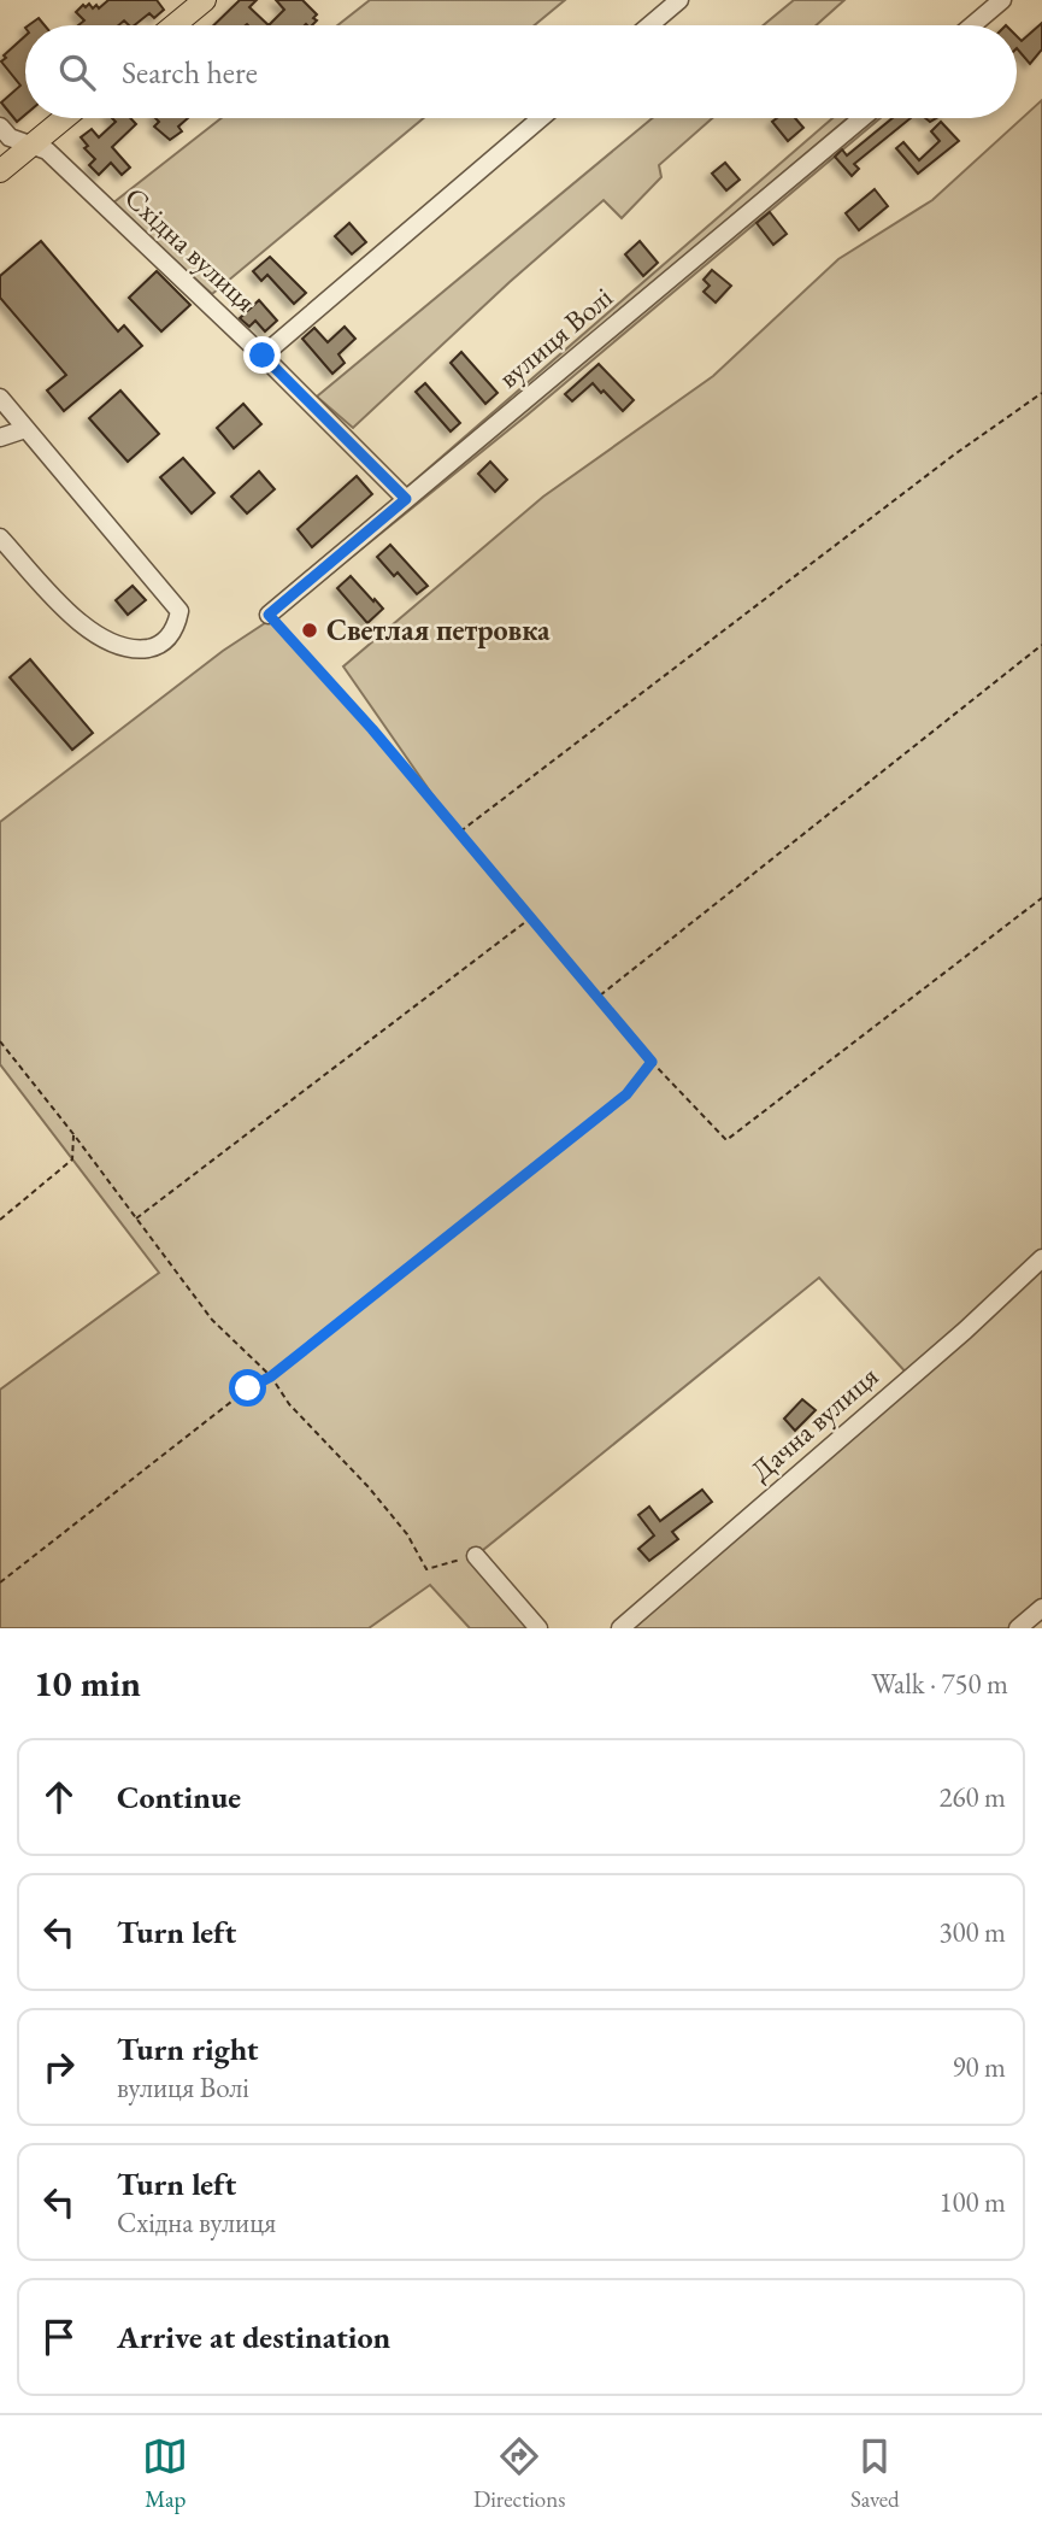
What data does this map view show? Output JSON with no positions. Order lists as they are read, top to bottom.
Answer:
{
  "streets": {
    "street": ["Східна вулиця", "вулиця Волі", "Дачна вулиця"]
  },
  "crossings": [
    ["Східна вулиця", "вулиця Волі"]
  ],
  "places": ["Светлая петровка"],
  "page": {
    "search": "Search here",
    "heading": ["10 min", "Walk · 750 m"],
    "list": [
      ["Continue", "260 m"],
      ["Turn left", "300 m"],
      ["Turn right", "вулиця Волі", "90 m"],
      ["Turn left", "Східна вулиця", "100 m"],
      "Arrive at destination"
    ],
    "nav": ["Map", "Directions", "Saved"]
  }
}
